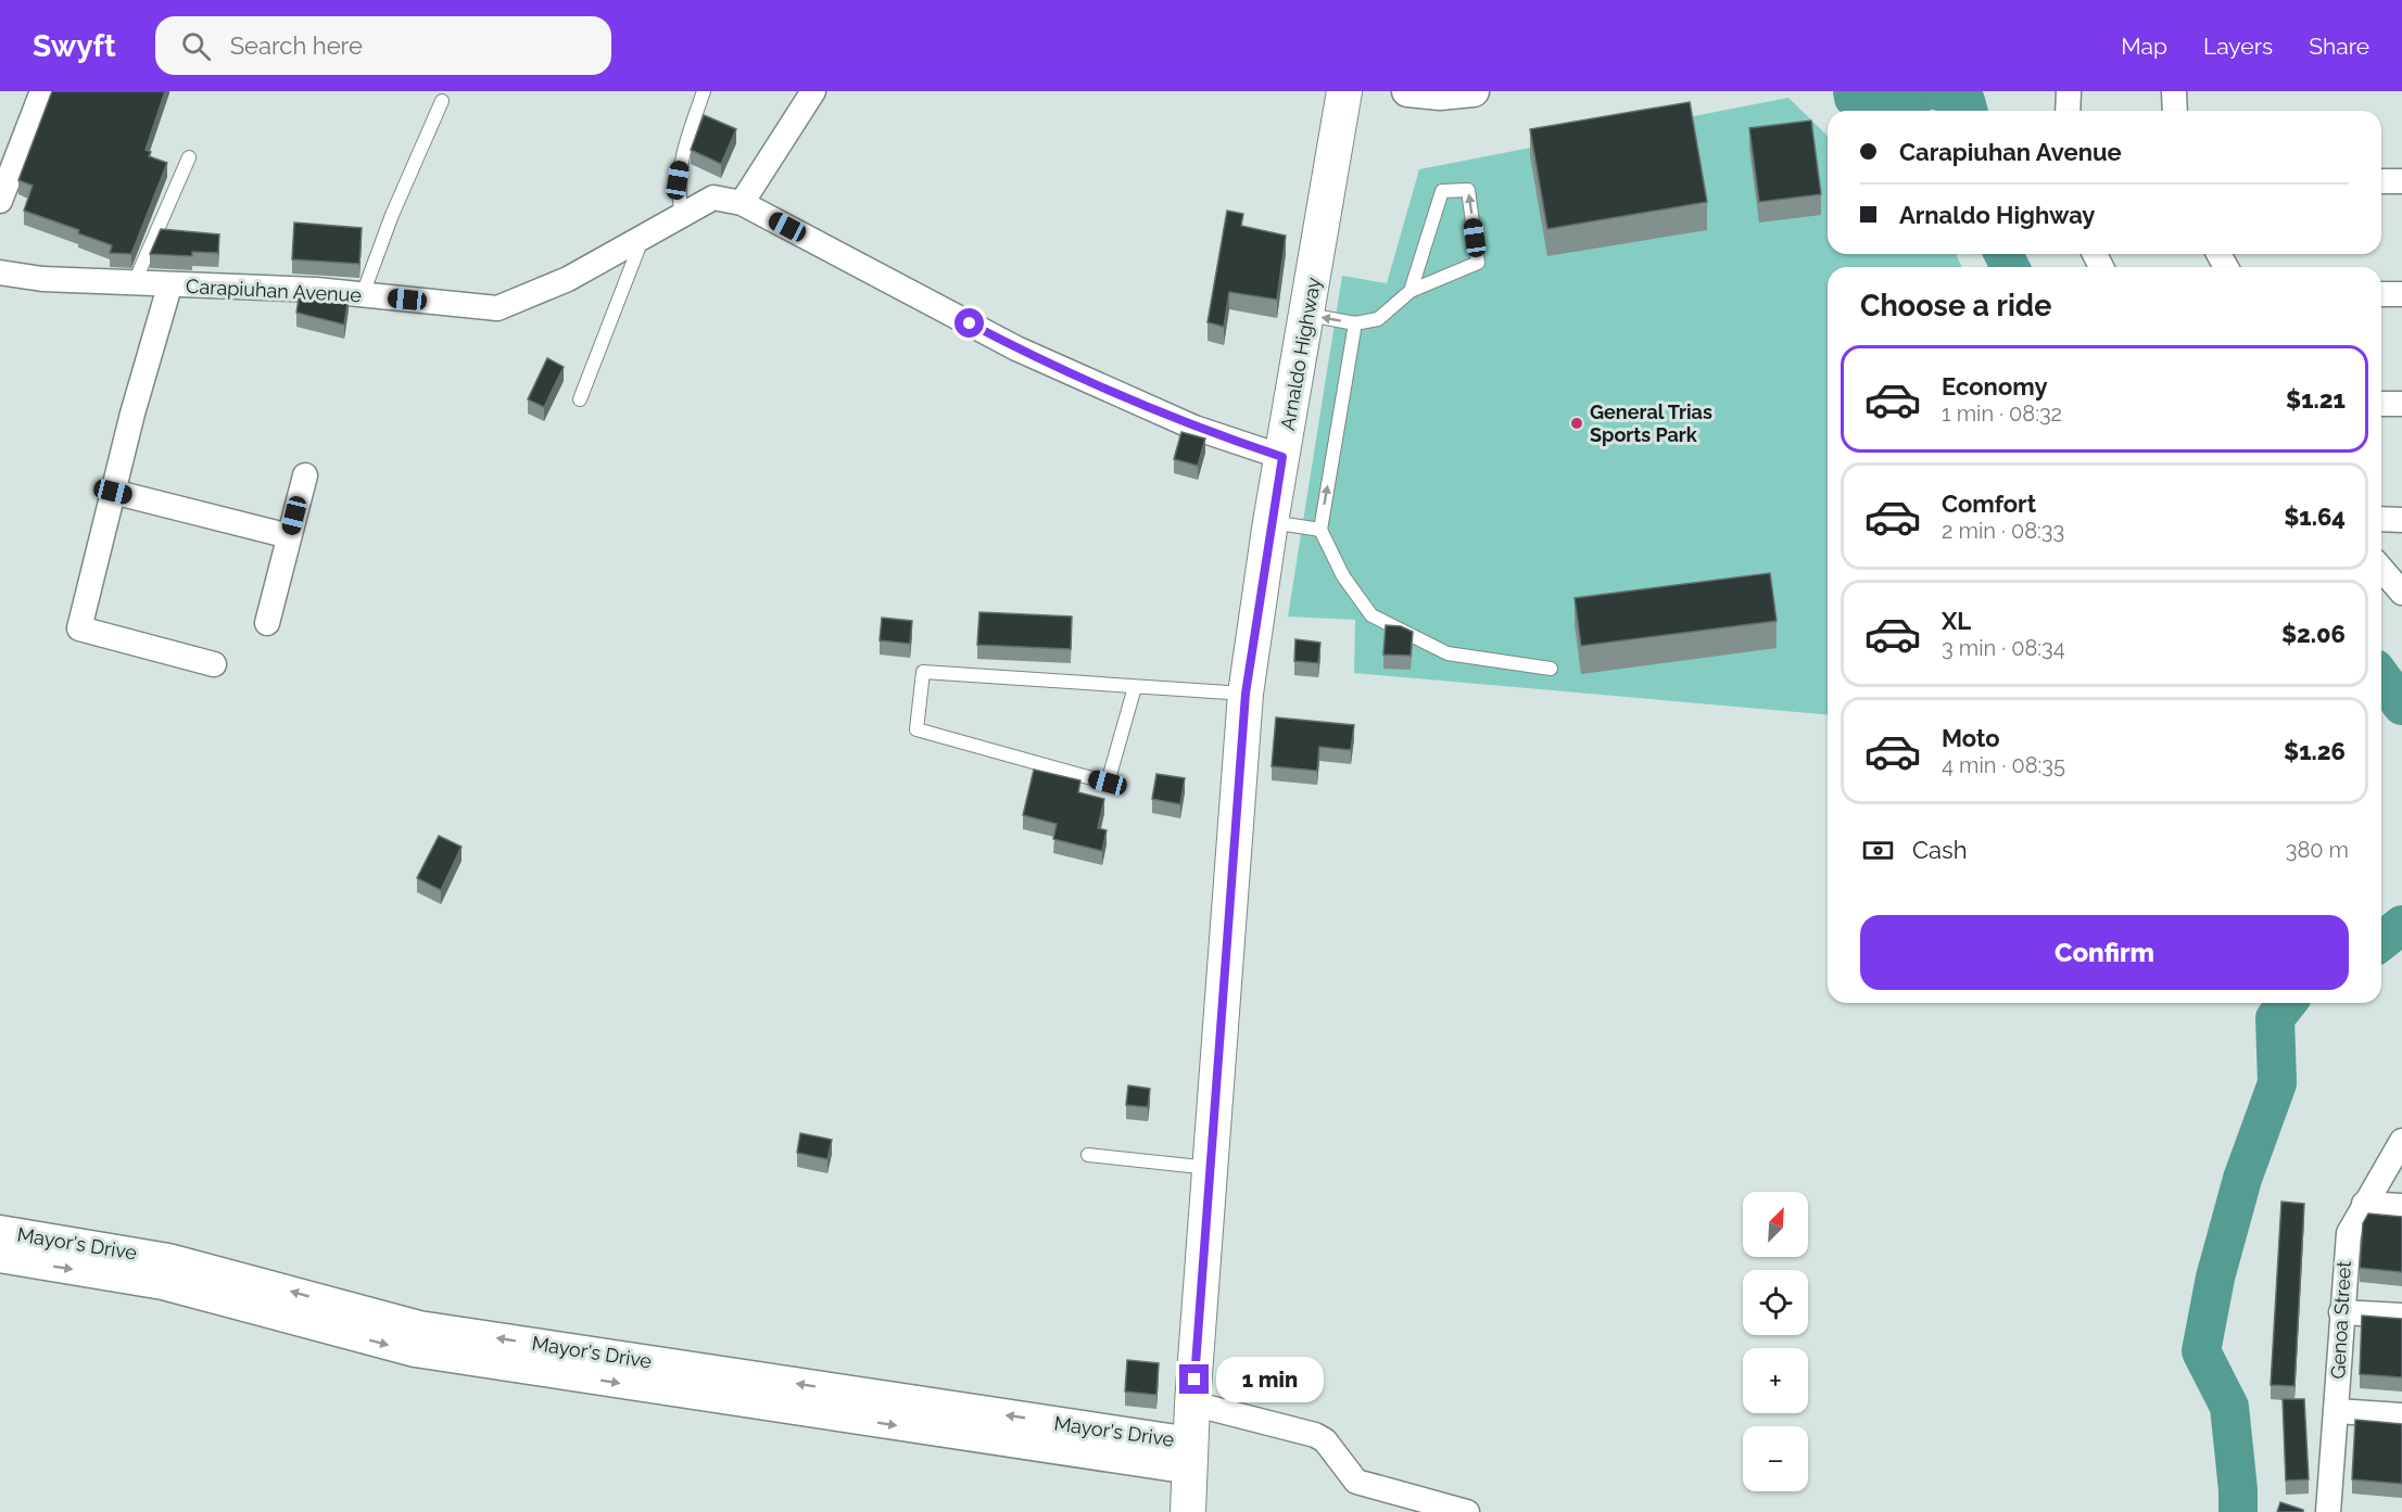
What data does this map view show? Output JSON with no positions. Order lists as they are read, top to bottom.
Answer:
{
  "streets": {
    "main road": ["Arnaldo Highway"],
    "street": ["Carapiuhan Avenue", "Mayor's Drive", "Genoa Street"]
  },
  "crossings": [
    ["Carapiuhan Avenue", "Arnaldo Highway"],
    ["Arnaldo Highway", "Mayor's Drive"]
  ],
  "places": ["General Trias Sports Park"],
  "north": "top right",
  "page": {
    "header": "Swyft",
    "search": "Search here",
    "nav": ["Map", "Layers", "Share"],
    "banner": ["Carapiuhan Avenue", "Arnaldo Highway"],
    "heading": "Choose a ride",
    "list": [
      {
        "name": "Economy",
        "note": "1 min · 08:32",
        "value": "$1.21"
      },
      {
        "name": "Comfort",
        "note": "2 min · 08:33",
        "value": "$1.64"
      },
      {
        "name": "XL",
        "note": "3 min · 08:34",
        "value": "$2.06"
      },
      {
        "name": "Moto",
        "note": "4 min · 08:35",
        "value": "$1.26"
      }
    ],
    "pay": ["Cash", "380 m"],
    "buttons": "Confirm",
    "map_buttons": ["+", "−"],
    "bubble": "1 min"
  }
}
